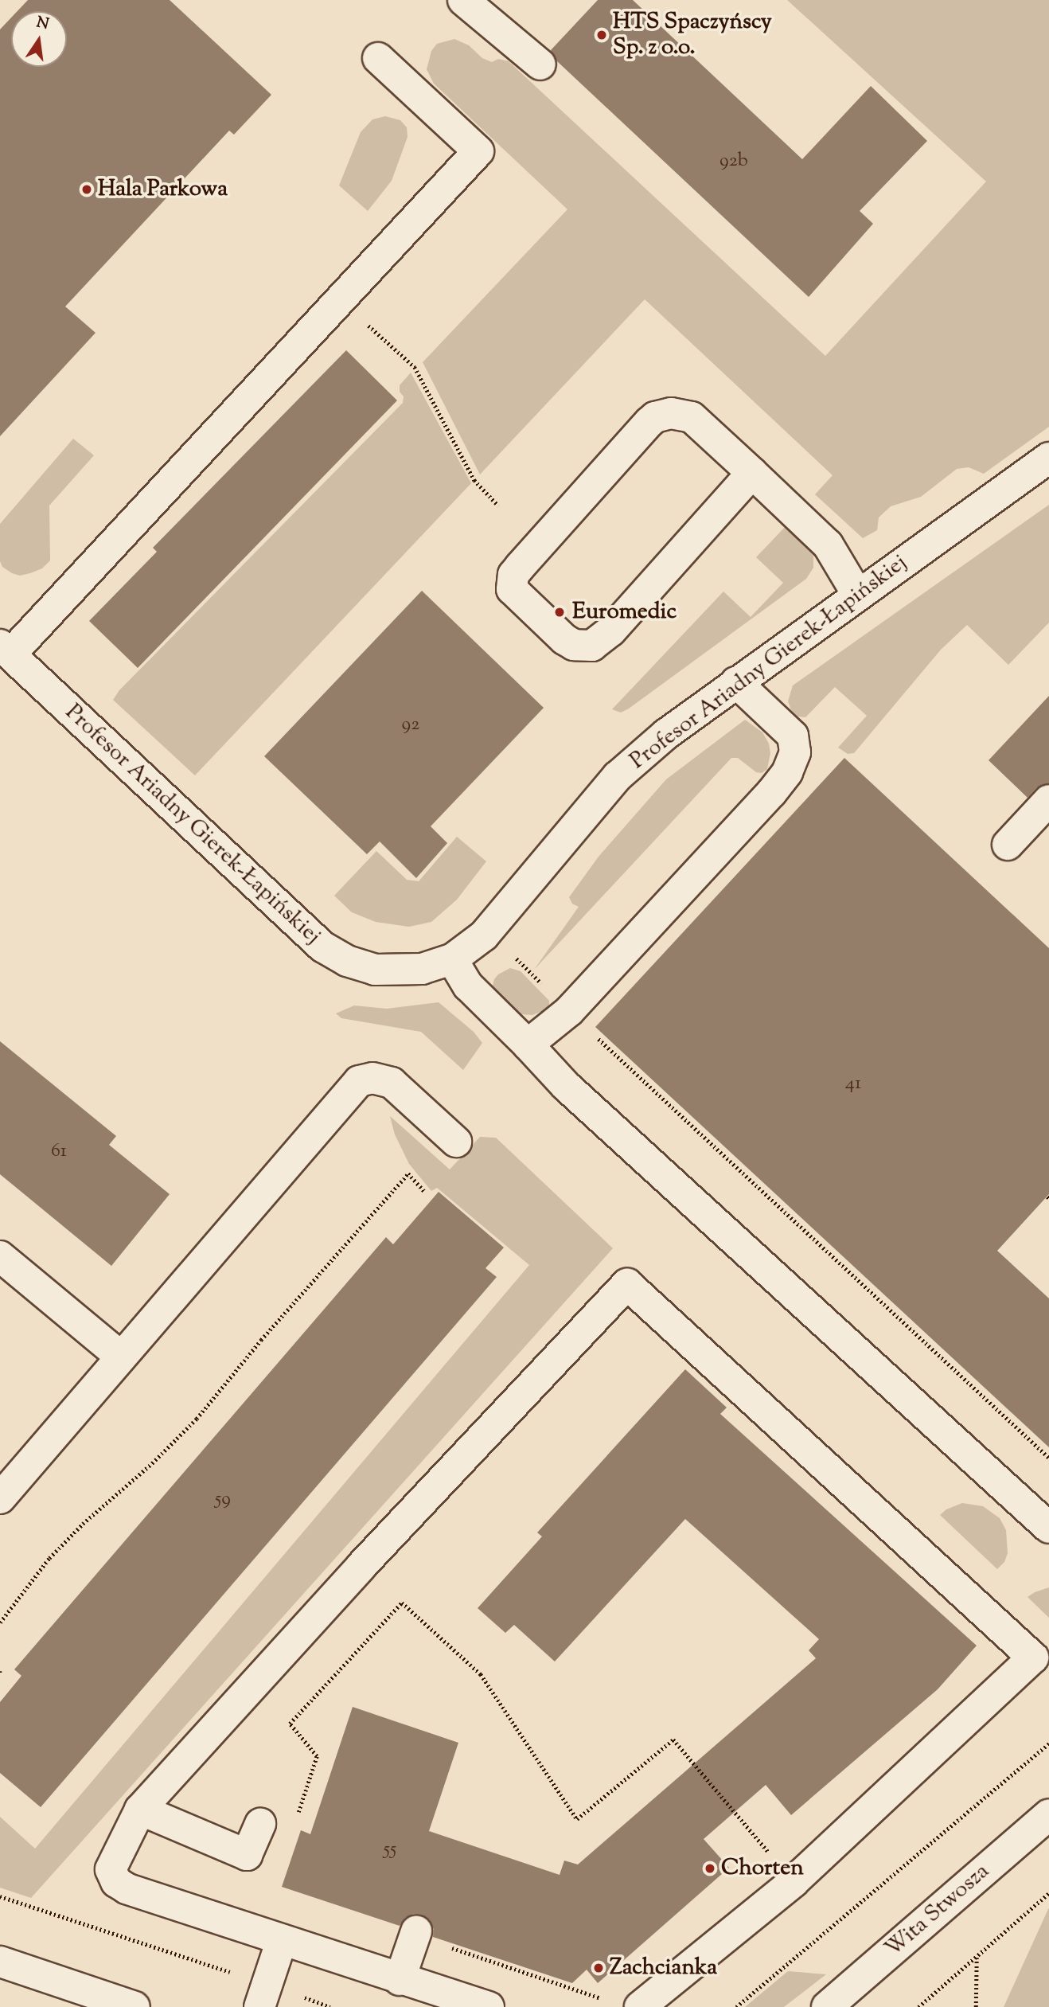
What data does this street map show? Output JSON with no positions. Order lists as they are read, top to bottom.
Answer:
{
  "streets": {
    "street": ["Profesor Ariadny Gierek-Łapińskiej", "Wita Stwosza"]
  },
  "places": [
    "HTS Spaczyńscy Sp. z o.o.",
    "Hala Parkowa",
    "Euromedic",
    "Chorten",
    "Zachcianka"
  ],
  "house_numbers": [
    "92b",
    "92",
    "41",
    "61",
    "59",
    "55"
  ],
  "north": "top"
}
